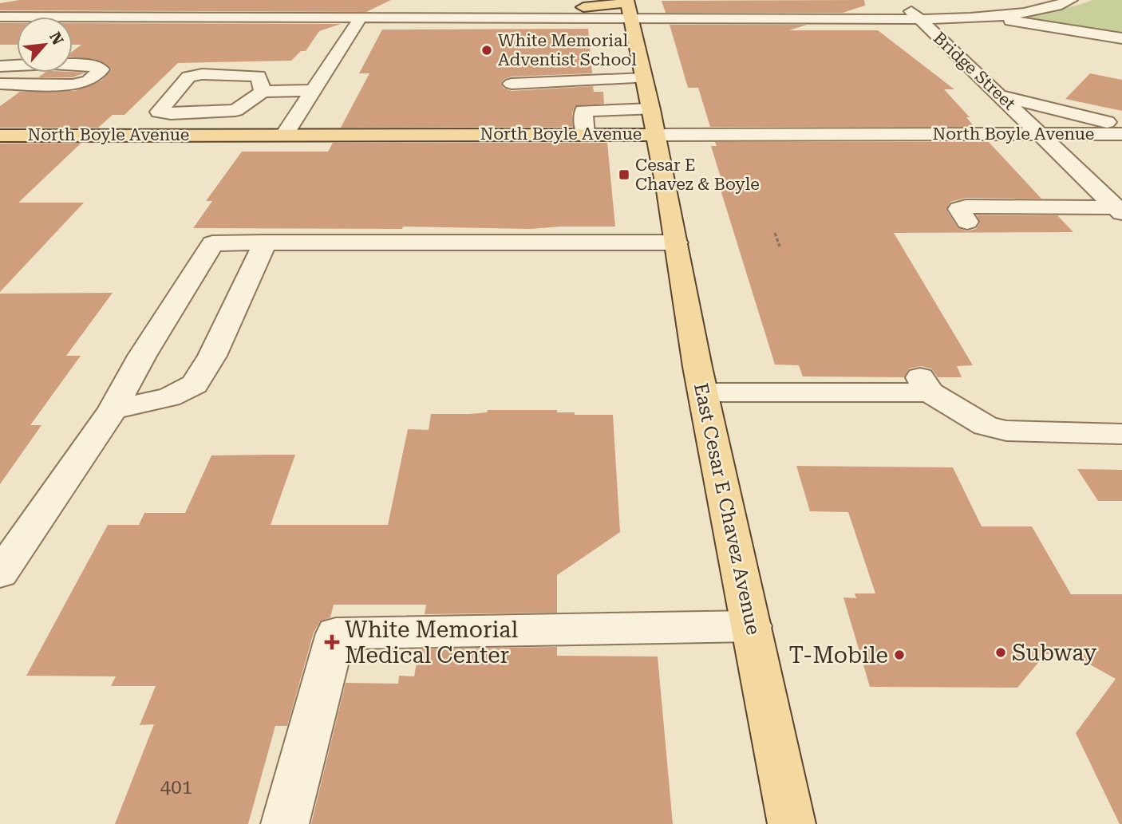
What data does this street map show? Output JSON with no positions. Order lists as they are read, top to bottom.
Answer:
{
  "streets": {
    "main road": ["North Boyle Avenue", "East Cesar E Chavez Avenue"],
    "street": ["Bridge Street"]
  },
  "crossings": [
    ["Bridge Street", "North Boyle Avenue"],
    ["North Boyle Avenue", "East Cesar E Chavez Avenue"]
  ],
  "places": {
    "other": ["White Memorial Adventist School", "Subway", "T-Mobile"],
    "transit": ["Cesar E Chavez & Boyle"],
    "health": ["White Memorial Medical Center"]
  },
  "house_numbers": ["401"],
  "north": "top right"
}
